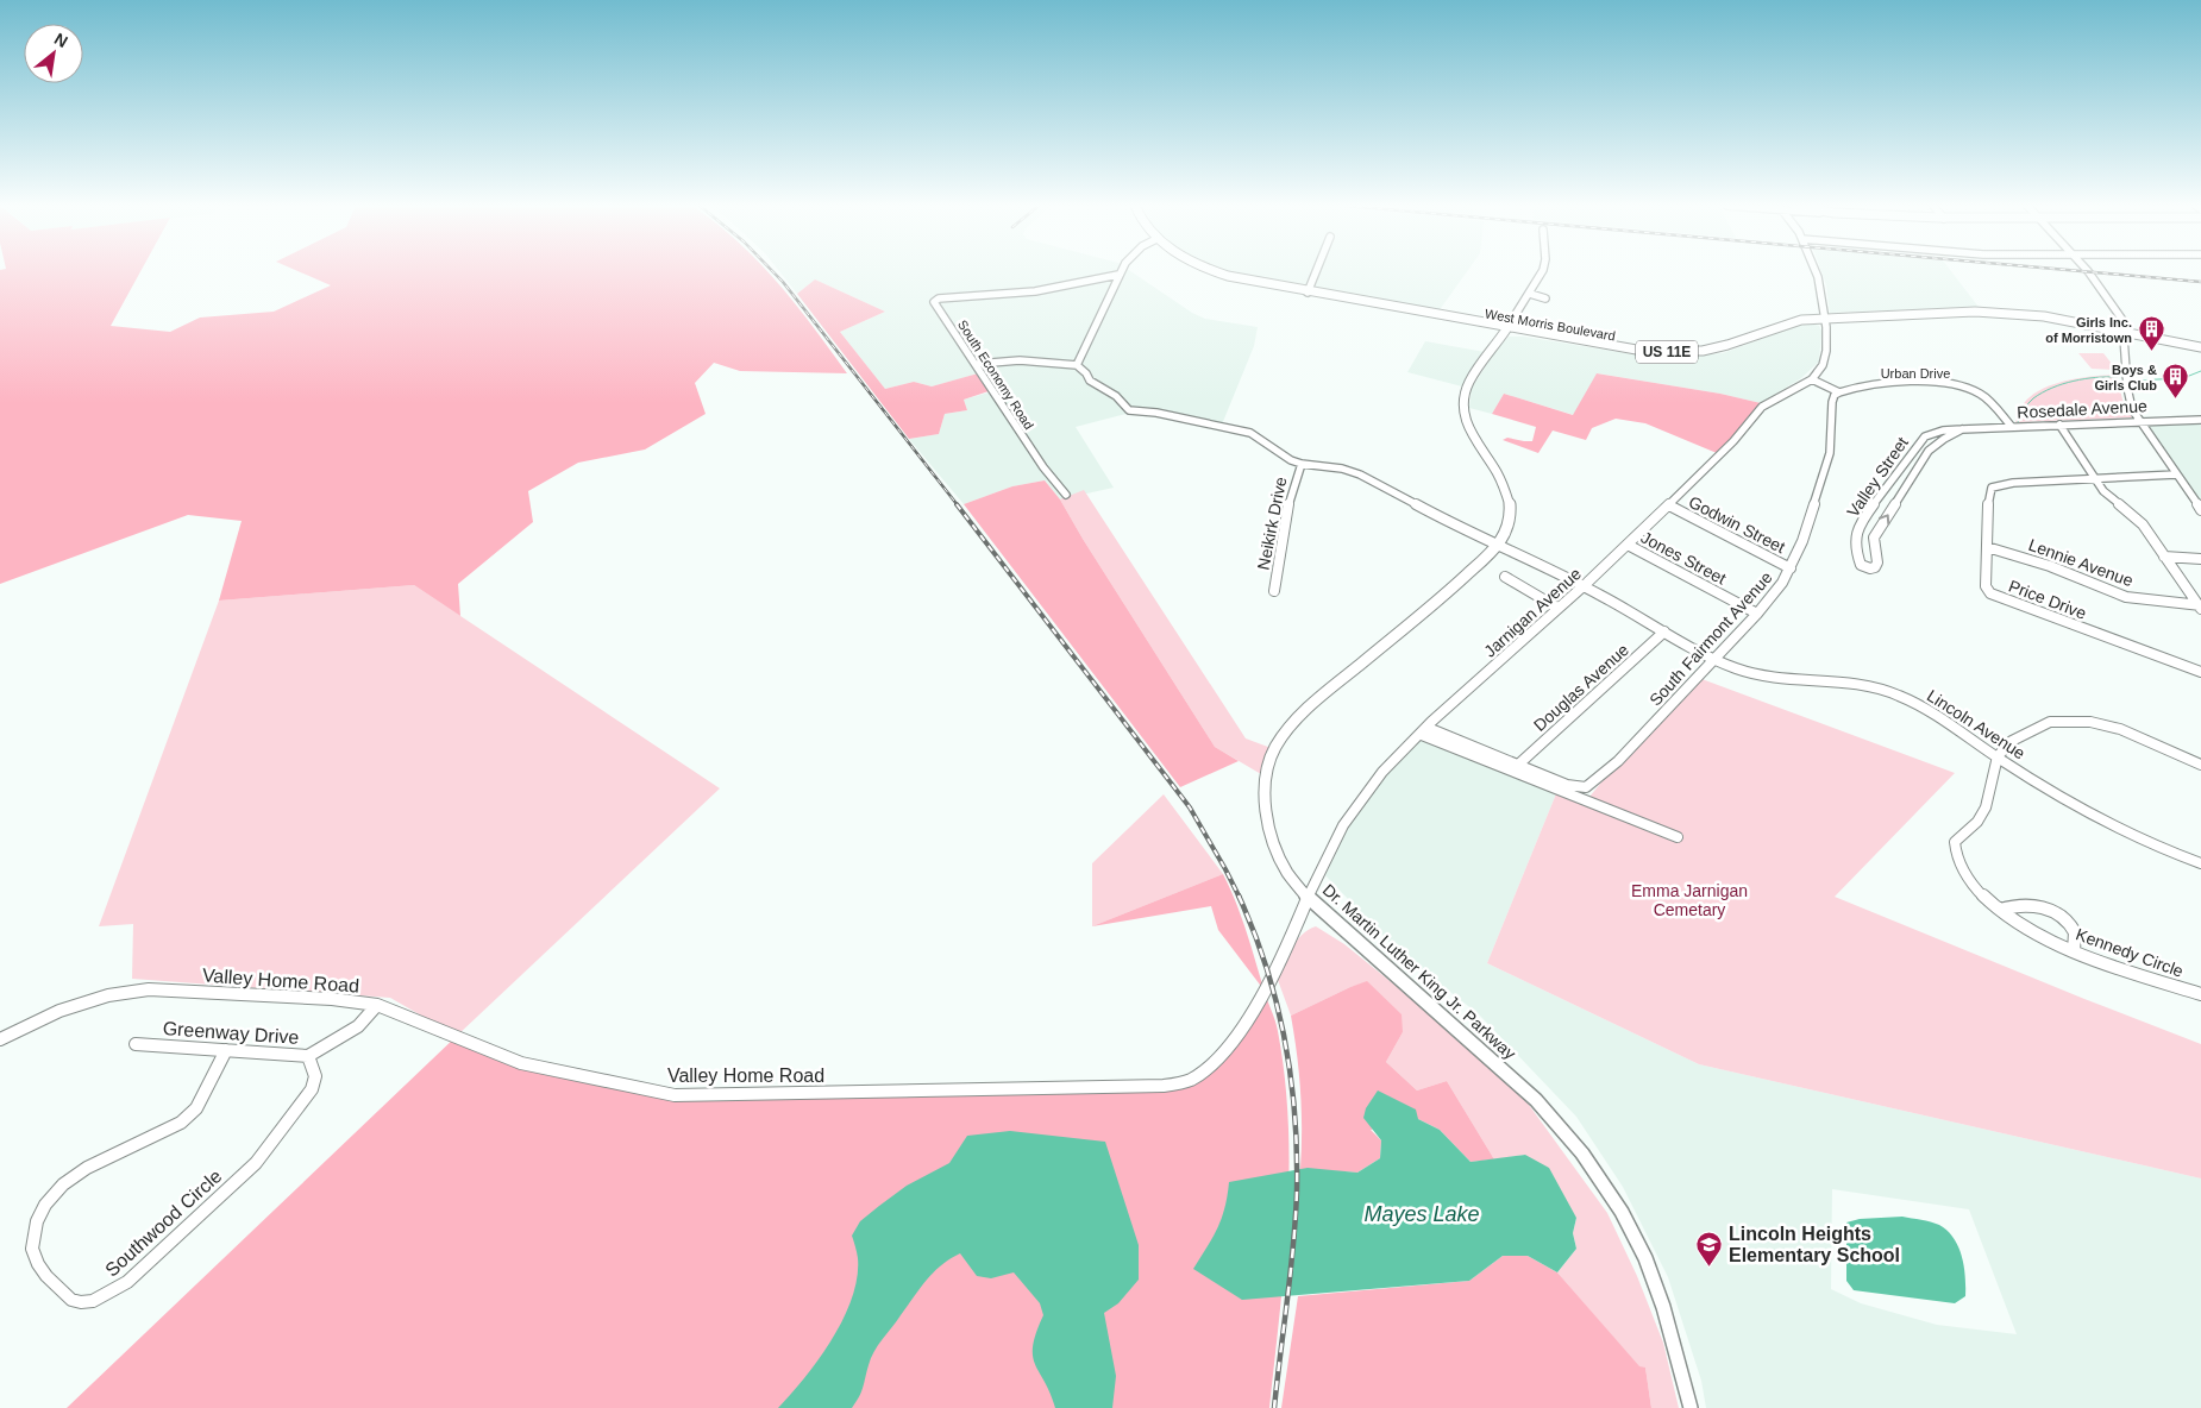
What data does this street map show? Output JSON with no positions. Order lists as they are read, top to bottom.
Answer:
{
  "streets": {
    "main road": ["West Morris Boulevard", "US 11E", "Dr. Martin Luther King Jr. Parkway"],
    "street": [
      "Urban Drive",
      "South Economy Road",
      "Rosedale Avenue",
      "Valley Street",
      "Neikirk Drive",
      "Godwin Street",
      "Jones Street",
      "Lennie Avenue",
      "Price Drive",
      "Jarnigan Avenue",
      "South Fairmont Avenue",
      "Douglas Avenue",
      "Lincoln Avenue",
      "Kennedy Circle",
      "Valley Home Road",
      "Greenway Drive",
      "Southwood Circle"
    ]
  },
  "crossings": [
    ["West Morris Boulevard", "Dr. Martin Luther King Jr. Parkway"],
    ["Urban Drive", "Rosedale Avenue"],
    ["Urban Drive", "South Fairmont Avenue"],
    ["Rosedale Avenue", "Valley Street"],
    ["Neikirk Drive", "Lincoln Avenue"],
    ["Godwin Street", "Jarnigan Avenue"],
    ["Godwin Street", "South Fairmont Avenue"],
    ["Jones Street", "Jarnigan Avenue"],
    ["Jones Street", "South Fairmont Avenue"],
    ["Lennie Avenue", "Price Drive"],
    ["Jarnigan Avenue", "South Fairmont Avenue"],
    ["Jarnigan Avenue", "Lincoln Avenue"],
    ["Jarnigan Avenue", "Dr. Martin Luther King Jr. Parkway"],
    ["Jarnigan Avenue", "Valley Home Road"],
    ["South Fairmont Avenue", "Douglas Avenue"],
    ["South Fairmont Avenue", "Lincoln Avenue"],
    ["Douglas Avenue", "Lincoln Avenue"],
    ["Lincoln Avenue", "Kennedy Circle"],
    ["Lincoln Avenue", "Dr. Martin Luther King Jr. Parkway"],
    ["Dr. Martin Luther King Jr. Parkway", "Valley Home Road"],
    ["Valley Home Road", "Greenway Drive"],
    ["Greenway Drive", "Southwood Circle"]
  ],
  "water": ["Mayes Lake"],
  "parks": ["Emma Jarnigan Cemetary"],
  "places": {
    "building": ["Girls Inc. of Morristown", "Boys & Girls Club"],
    "school or university": ["Lincoln Heights Elementary School"]
  },
  "north": "top right"
}
